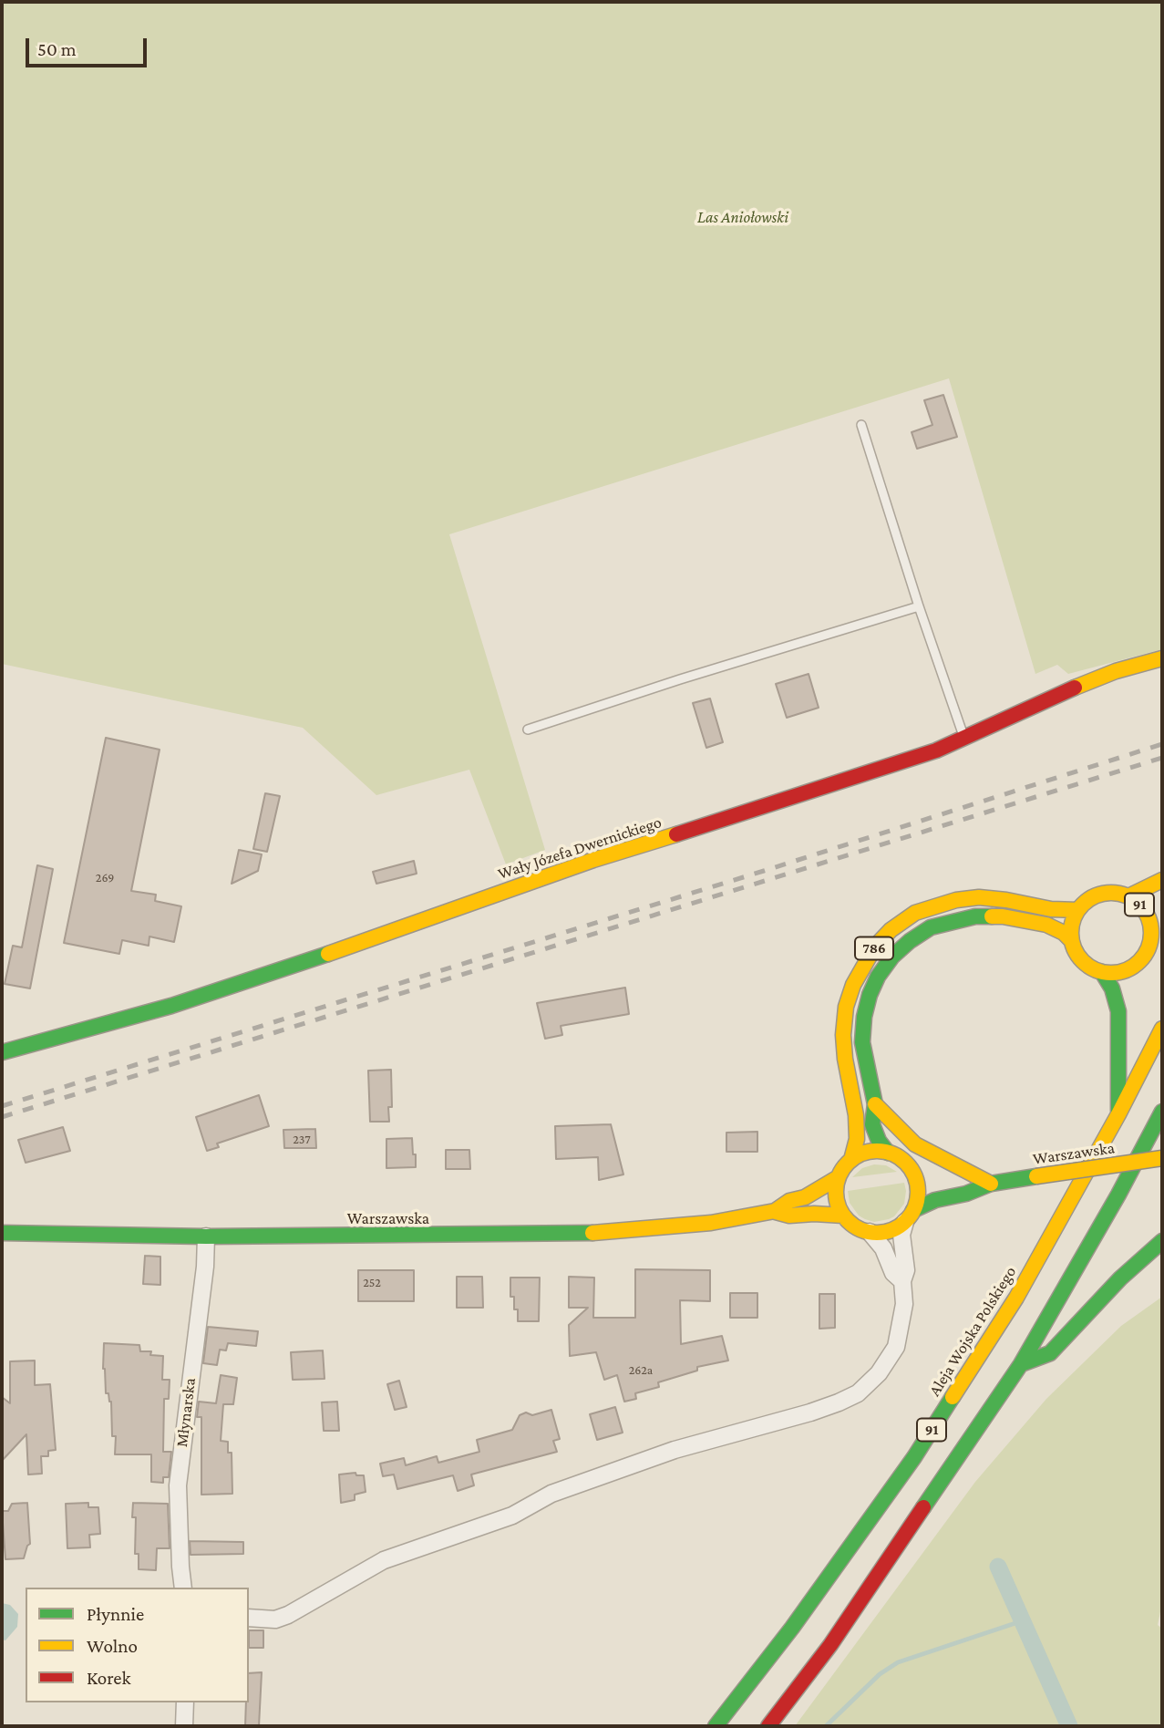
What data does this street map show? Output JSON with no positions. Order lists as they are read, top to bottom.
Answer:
{
  "streets": {
    "main road": [
      "Wały Józefa Dwernickiego",
      "91",
      "786",
      "Warszawska",
      "Aleja Wojska Polskiego"
    ],
    "street": ["Młynarska"]
  },
  "crossings": [
    ["91", "786"],
    ["786", "Warszawska"],
    ["Warszawska", "Młynarska"]
  ],
  "parks": ["Las Aniołowski"],
  "house_numbers": [
    "269",
    "237",
    "252",
    "262a"
  ],
  "legend": ["Płynnie", "Wolno", "Korek"],
  "scale_bar": "50 m"
}
